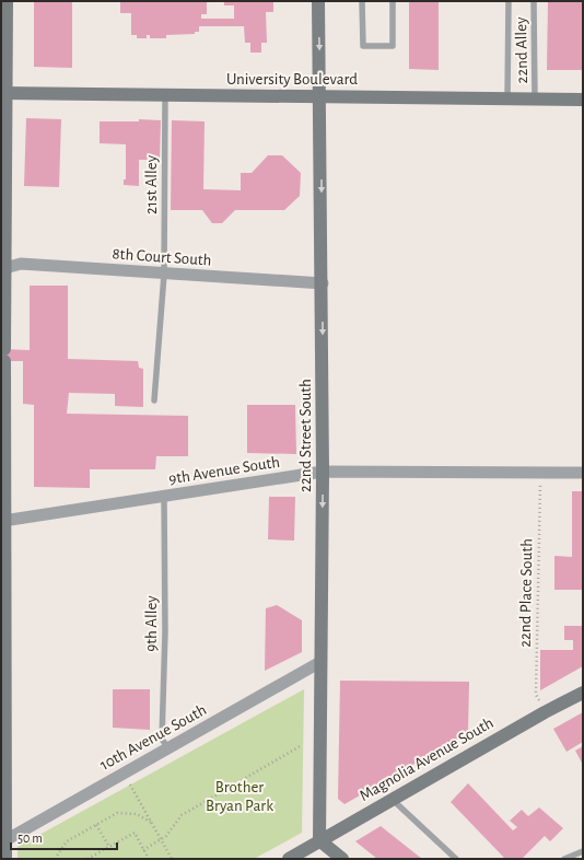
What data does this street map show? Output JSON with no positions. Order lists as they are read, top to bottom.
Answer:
{
  "streets": {
    "street": [
      "University Boulevard",
      "8th Court South",
      "22nd Street South",
      "9th Avenue South",
      "10th Avenue South",
      "Magnolia Avenue South"
    ],
    "lane": ["22nd Alley", "21st Alley", "9th Alley"],
    "path": ["22nd Place South"]
  },
  "crossings": [
    ["22nd Alley", "University Boulevard"],
    ["University Boulevard", "21st Alley"],
    ["University Boulevard", "22nd Street South"],
    ["21st Alley", "8th Court South"],
    ["8th Court South", "22nd Street South"],
    ["22nd Street South", "9th Avenue South"],
    ["22nd Street South", "10th Avenue South"],
    ["22nd Street South", "Magnolia Avenue South"],
    ["9th Avenue South", "22nd Place South"],
    ["9th Avenue South", "9th Alley"],
    ["22nd Place South", "Magnolia Avenue South"],
    ["9th Alley", "10th Avenue South"]
  ],
  "one_way": ["22nd Street South"],
  "parks": ["Brother Bryan Park"],
  "scale_bar": "50 m"
}
